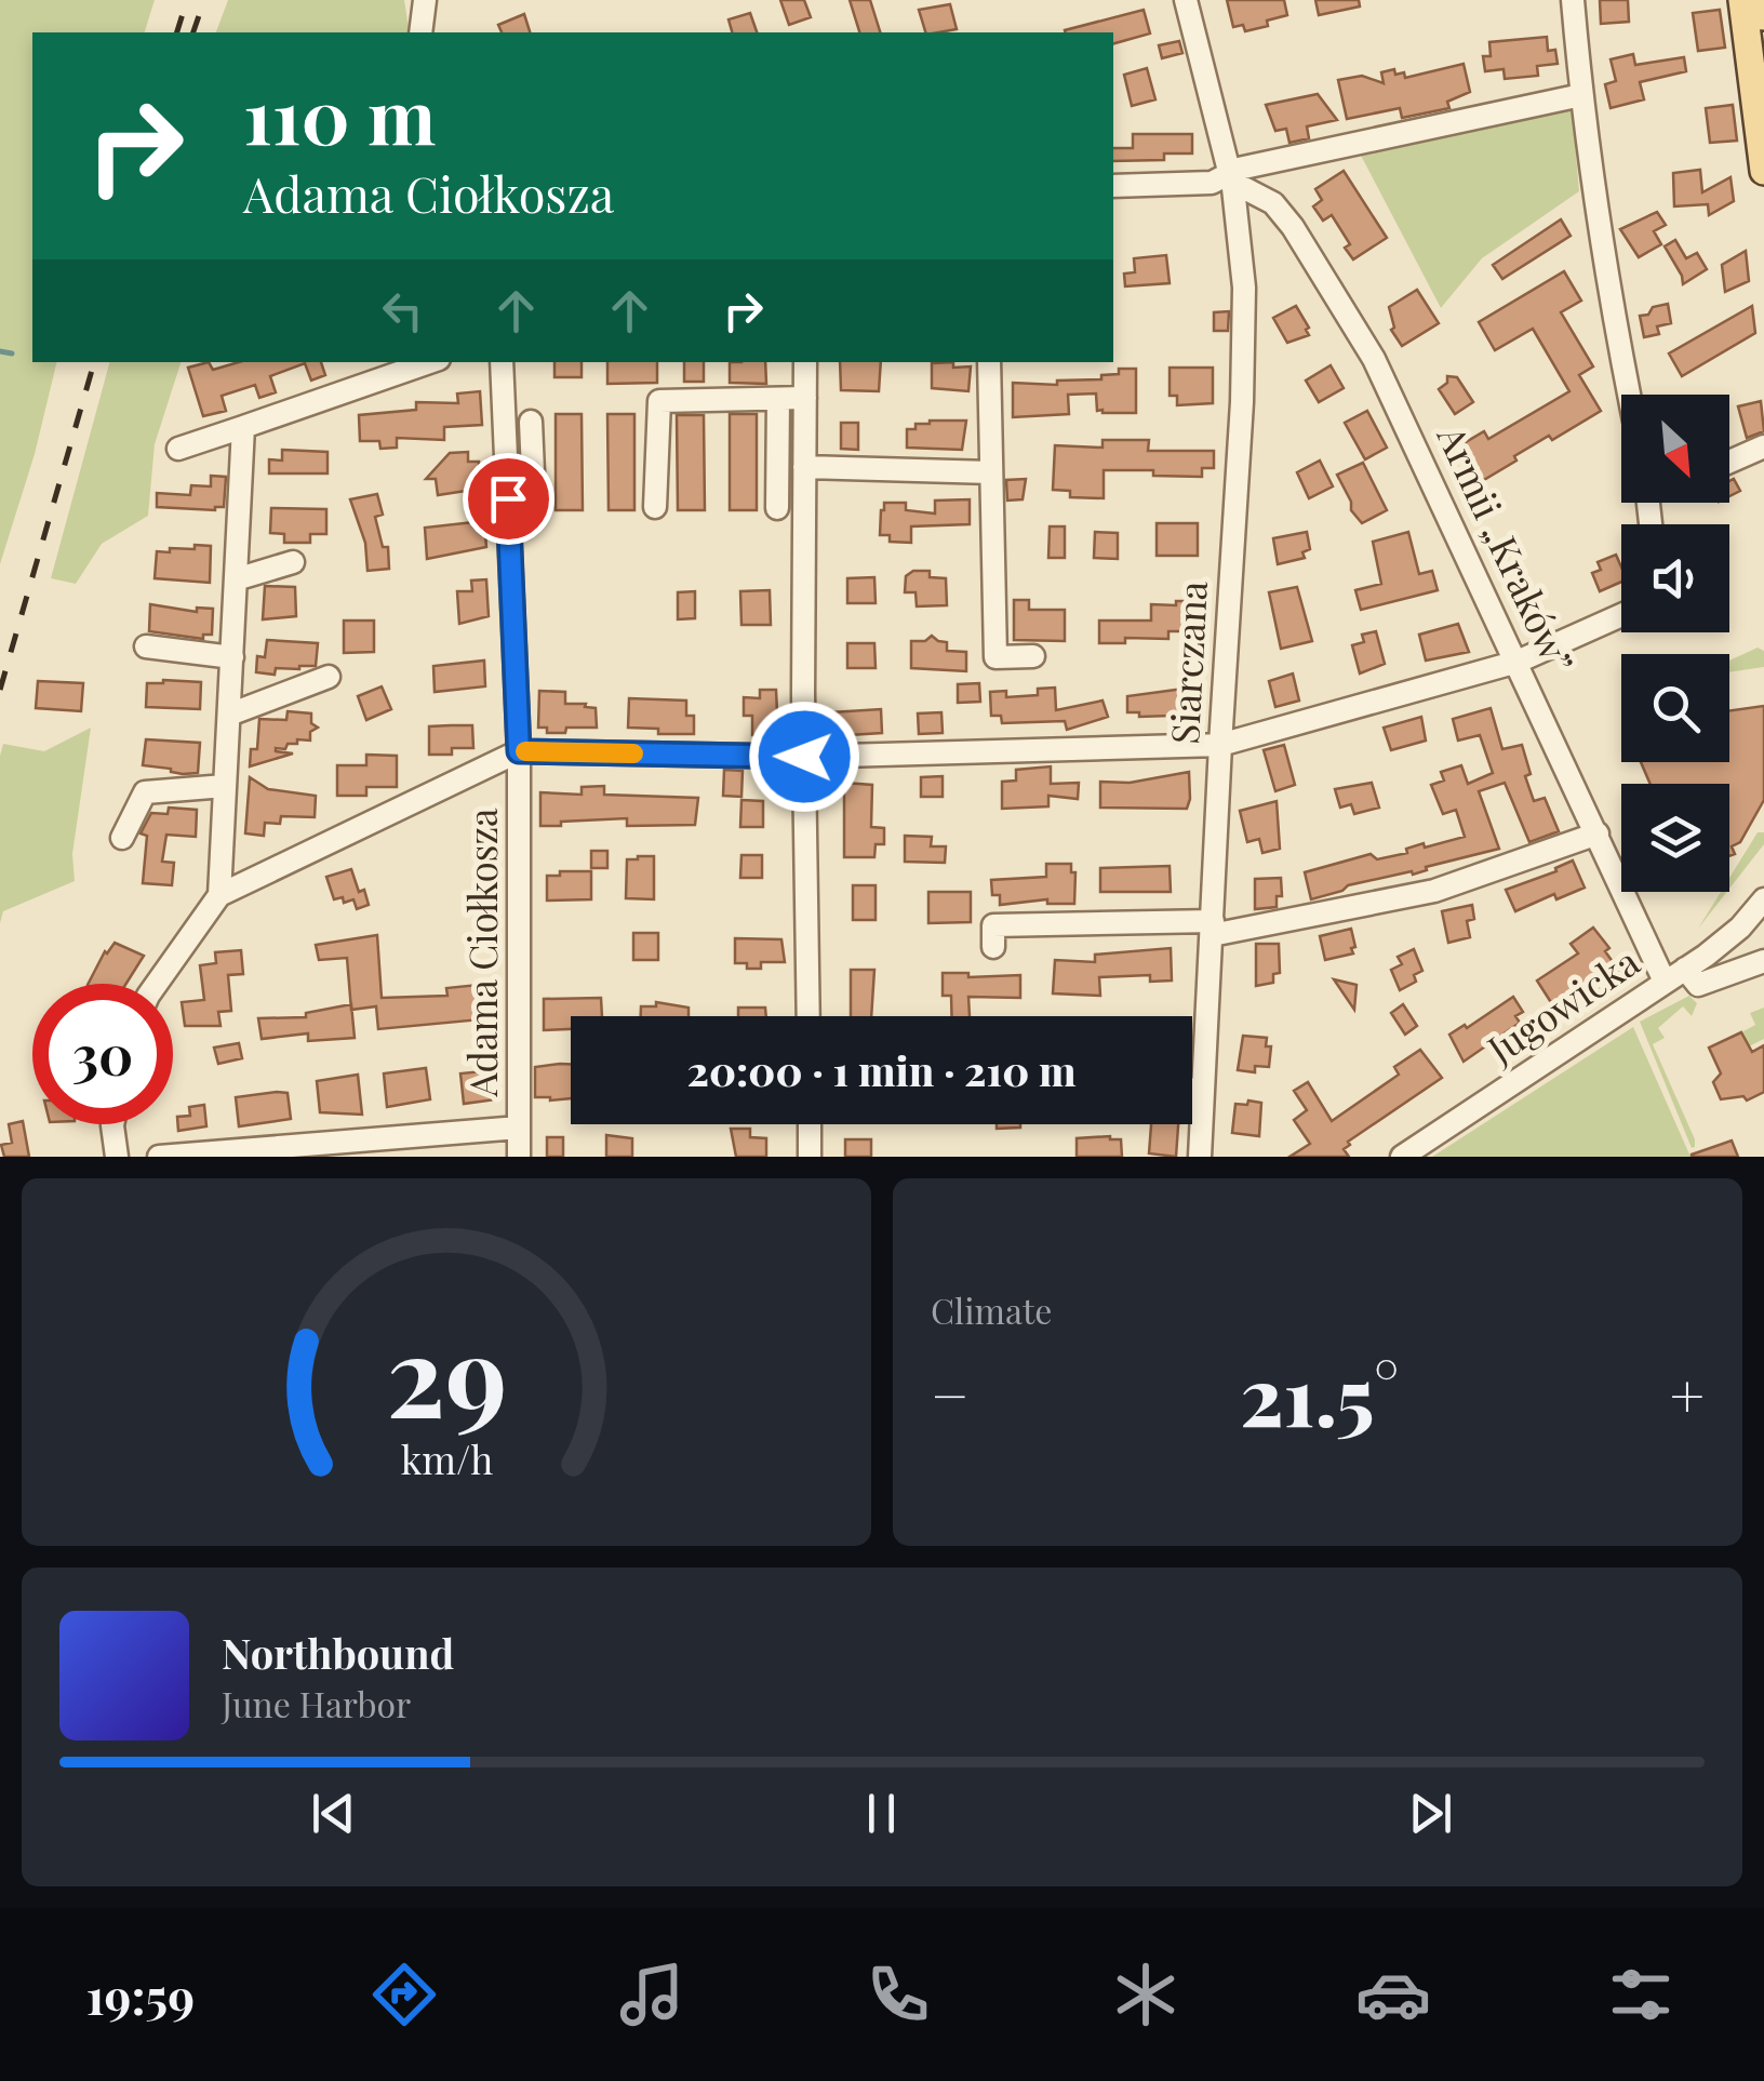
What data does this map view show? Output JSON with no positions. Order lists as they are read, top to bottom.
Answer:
{
  "streets": {
    "street": [
      "Armii „Kraków”",
      "Siarczana",
      "Adama Ciołkosza",
      "Jugowicka"
    ]
  },
  "crossings": [
    ["Armii „Kraków”", "Siarczana"],
    ["Armii „Kraków”", "Jugowicka"]
  ],
  "north": "bottom right",
  "page": {
    "turn": ["110 m", "Adama Ciołkosza"],
    "limit": "30",
    "trip": "20:00 · 1 min · 210 m",
    "tile": "Climate",
    "heat": ["−", "21.5°", "+"],
    "song": ["Northbound", "June Harbor"],
    "tabs": "19:59",
    "gauge": ["29", "km/h"]
  }
}
